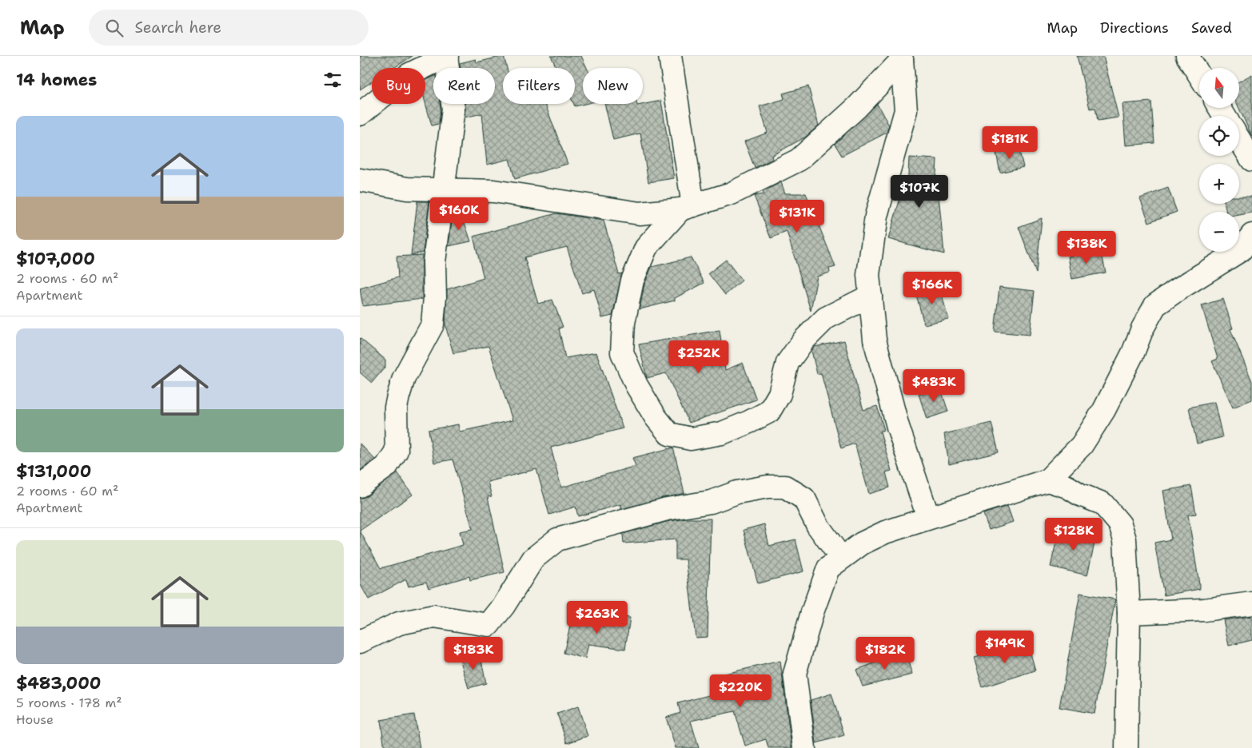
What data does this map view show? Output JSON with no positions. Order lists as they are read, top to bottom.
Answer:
{
  "north": "top",
  "page": {
    "header": "Map",
    "search": "Search here",
    "nav": ["Map", "Directions", "Saved"],
    "heading": "14 homes",
    "map_buttons": ["+", "−"],
    "chip": [
      "Buy",
      "Rent",
      "Filters",
      "New"
    ],
    "list": [
      {
        "name": "$107,000",
        "note": "2 rooms · 60 m² · Apartment"
      },
      {
        "name": "$131,000",
        "note": "2 rooms · 60 m² · Apartment"
      },
      {
        "name": "$483,000",
        "note": "5 rooms · 178 m² · House"
      }
    ],
    "price": [
      "$181K",
      "$107K",
      "$160K",
      "$131K",
      "$138K",
      "$166K",
      "$252K",
      "$483K",
      "$128K",
      "$263K",
      "$149K",
      "$183K",
      "$182K",
      "$220K"
    ]
  }
}
